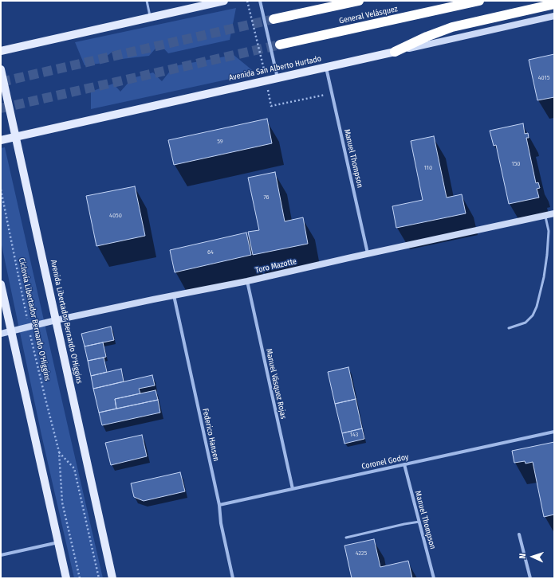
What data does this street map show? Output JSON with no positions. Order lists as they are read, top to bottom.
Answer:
{
  "streets": {
    "highway": ["General Velásquez"],
    "main road": ["Avenida San Alberto Hurtado", "Avenida Libertador Bernardo O'Higgins"],
    "street": [
      "Manuel Thompson",
      "Toro Mazotte",
      "Manuel Vásquez Rojas",
      "Federico Hansen",
      "Coronel Godoy"
    ],
    "path": ["Ciclovía Libertador Bernardo O'Higgins"]
  },
  "crossings": [
    ["Avenida San Alberto Hurtado", "Manuel Thompson"],
    ["Avenida San Alberto Hurtado", "Avenida Libertador Bernardo O'Higgins"],
    ["Manuel Thompson", "Toro Mazotte"],
    ["Manuel Thompson", "Coronel Godoy"],
    ["Toro Mazotte", "Ciclovía Libertador Bernardo O'Higgins"],
    ["Toro Mazotte", "Avenida Libertador Bernardo O'Higgins"],
    ["Toro Mazotte", "Manuel Vásquez Rojas"],
    ["Toro Mazotte", "Federico Hansen"],
    ["Manuel Vásquez Rojas", "Coronel Godoy"],
    ["Federico Hansen", "Coronel Godoy"]
  ],
  "house_numbers": [
    "4015",
    "59",
    "150",
    "110",
    "76",
    "4050",
    "64",
    "143",
    "4225"
  ],
  "north": "left"
}
